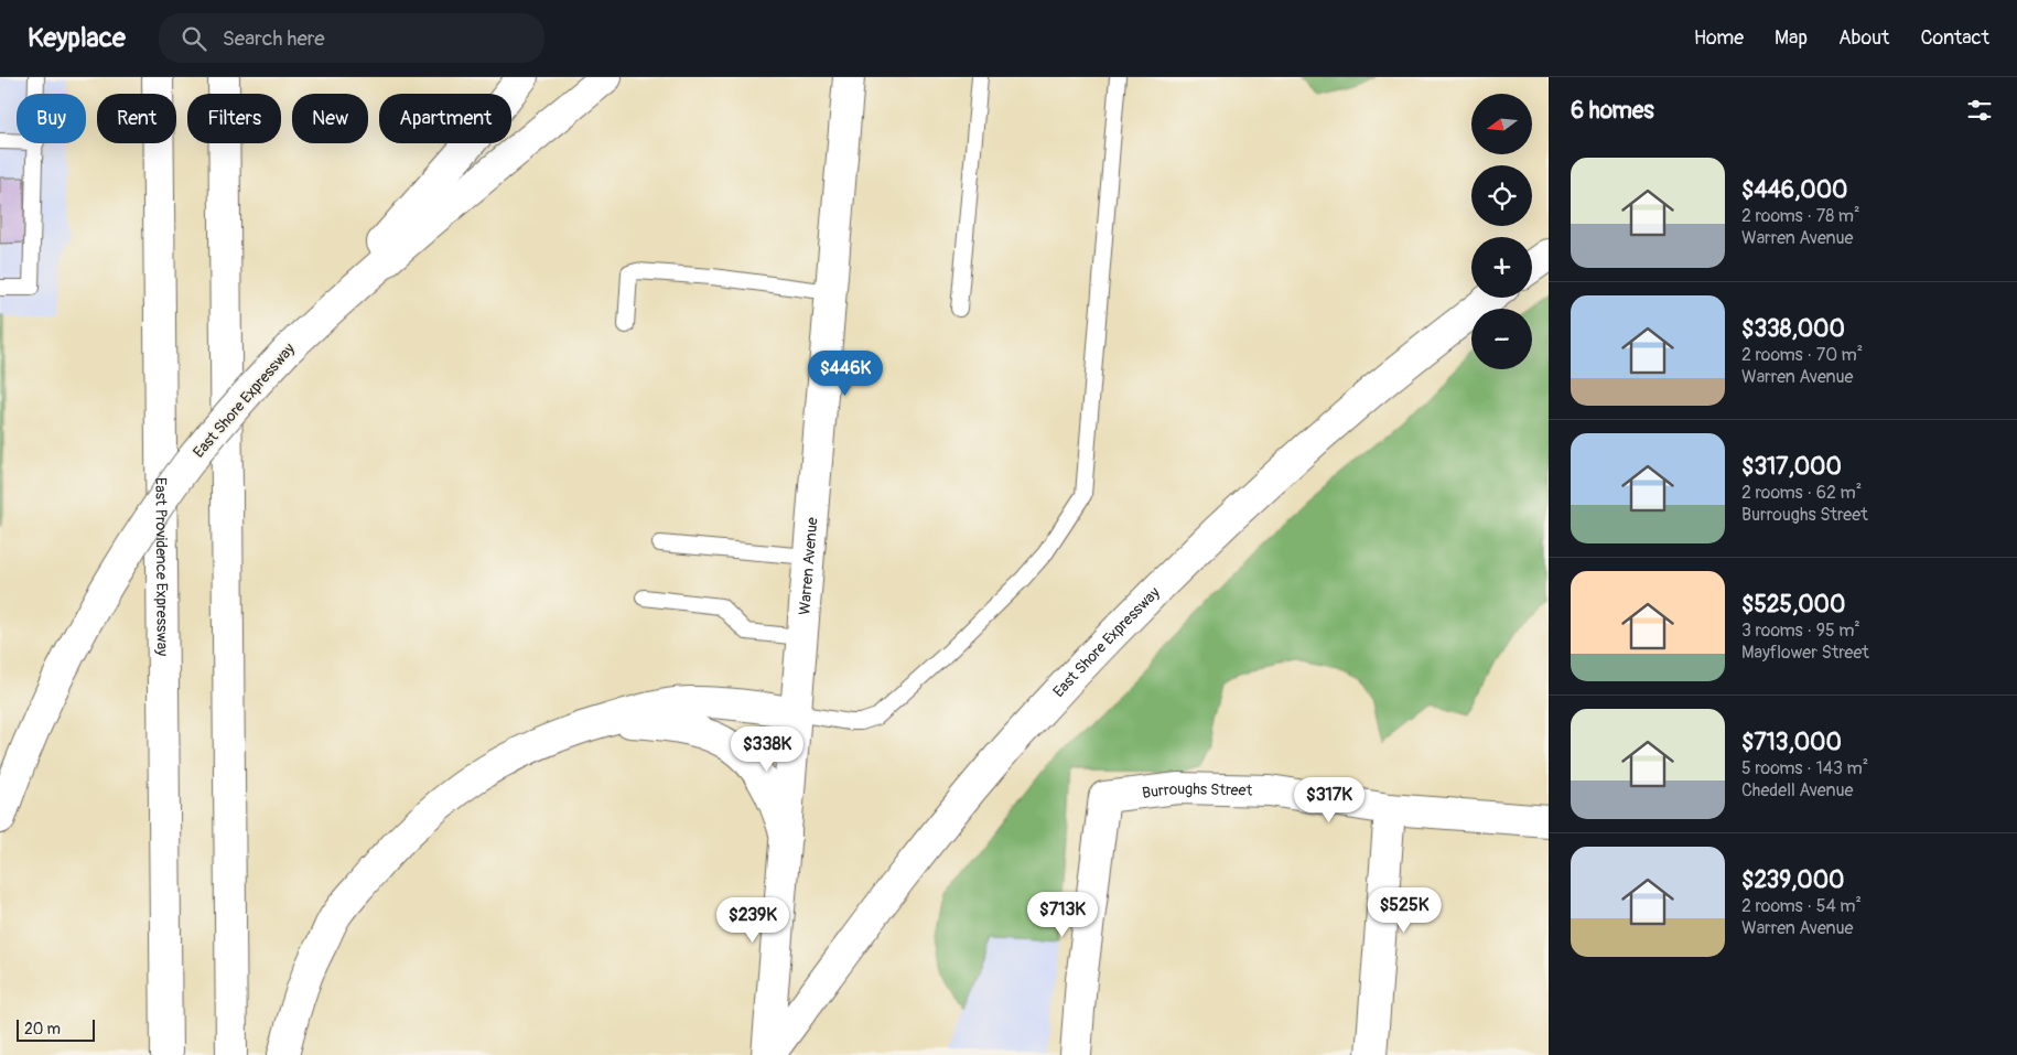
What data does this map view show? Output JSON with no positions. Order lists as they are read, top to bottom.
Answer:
{
  "streets": {
    "main road": [
      "East Shore Expressway",
      "East Providence Expressway",
      "Warren Avenue",
      "Burroughs Street"
    ]
  },
  "crossings": [
    ["East Shore Expressway", "Warren Avenue"]
  ],
  "scale_bar": "20 m",
  "north": "left",
  "page": {
    "header": "Keyplace",
    "search": "Search here",
    "nav": [
      "Home",
      "Map",
      "About",
      "Contact"
    ],
    "heading": "6 homes",
    "map_buttons": ["+", "−"],
    "chip": [
      "Buy",
      "Rent",
      "Filters",
      "New",
      "Apartment"
    ],
    "list": [
      {
        "name": "$446,000",
        "note": "2 rooms · 78 m² · Warren Avenue"
      },
      {
        "name": "$338,000",
        "note": "2 rooms · 70 m² · Warren Avenue"
      },
      {
        "name": "$317,000",
        "note": "2 rooms · 62 m² · Burroughs Street"
      },
      {
        "name": "$525,000",
        "note": "3 rooms · 95 m² · Mayflower Street"
      },
      {
        "name": "$713,000",
        "note": "5 rooms · 143 m² · Chedell Avenue"
      },
      {
        "name": "$239,000",
        "note": "2 rooms · 54 m² · Warren Avenue"
      }
    ],
    "price": [
      "$446K",
      "$338K",
      "$317K",
      "$525K",
      "$713K",
      "$239K"
    ],
    "scale": "20 m"
  }
}
